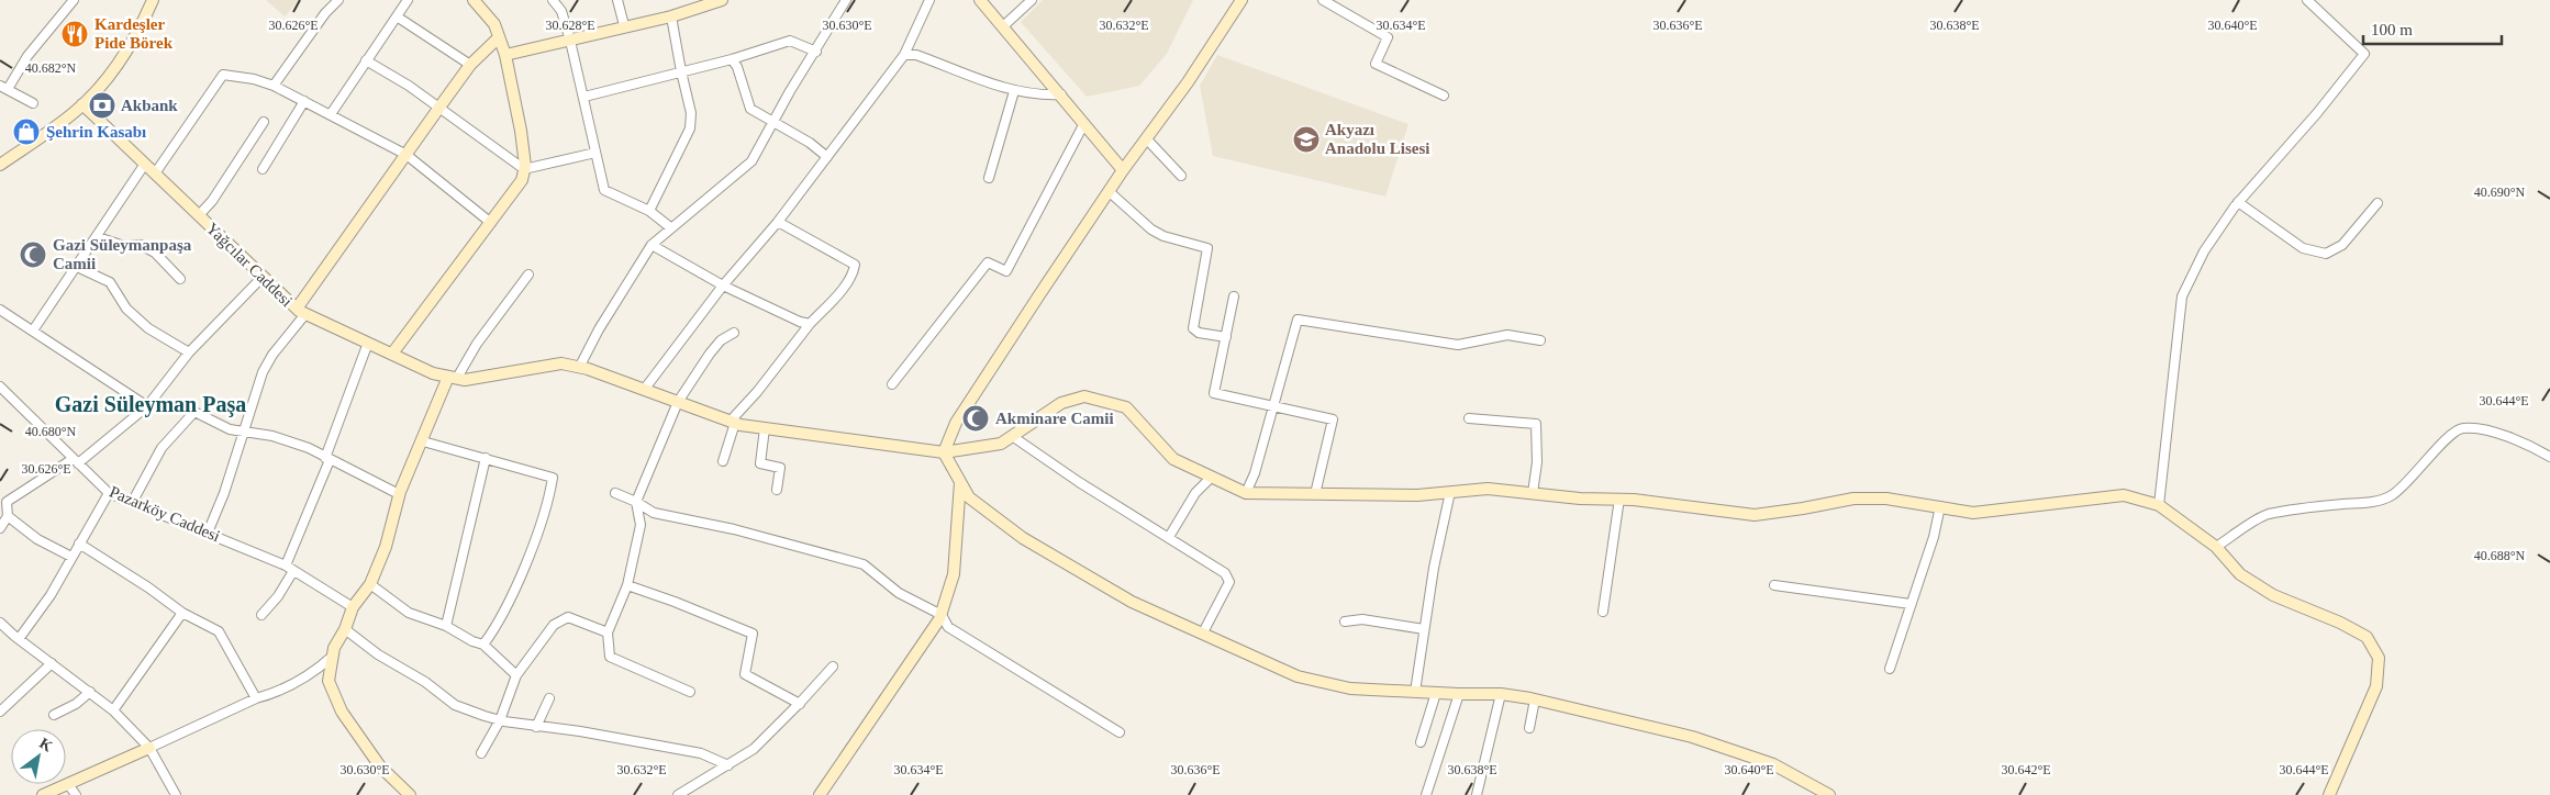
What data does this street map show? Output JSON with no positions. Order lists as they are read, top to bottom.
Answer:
{
  "streets": {
    "main road": ["Yağcılar Caddesi"],
    "street": ["Pazarköy Caddesi"]
  },
  "districts": ["Gazi Süleyman Paşa"],
  "places": {
    "restaurant": ["Kardeşler Pide Börek"],
    "bank": ["Akbank"],
    "shop": ["Şehrin Kasabı"],
    "school or university": ["Akyazı Anadolu Lisesi"],
    "mosque": ["Gazi Süleymanpaşa Camii", "Akminare Camii"]
  },
  "scale_bar": "100 m",
  "north": "top right",
  "coordinates": [
    "30.626°E",
    "30.628°E",
    "30.630°E",
    "30.632°E",
    "30.634°E",
    "30.636°E",
    "30.638°E",
    "30.640°E",
    "40.682°N",
    "40.690°N",
    "30.644°E",
    "40.680°N",
    "40.688°N",
    "30.642°E"
  ]
}
